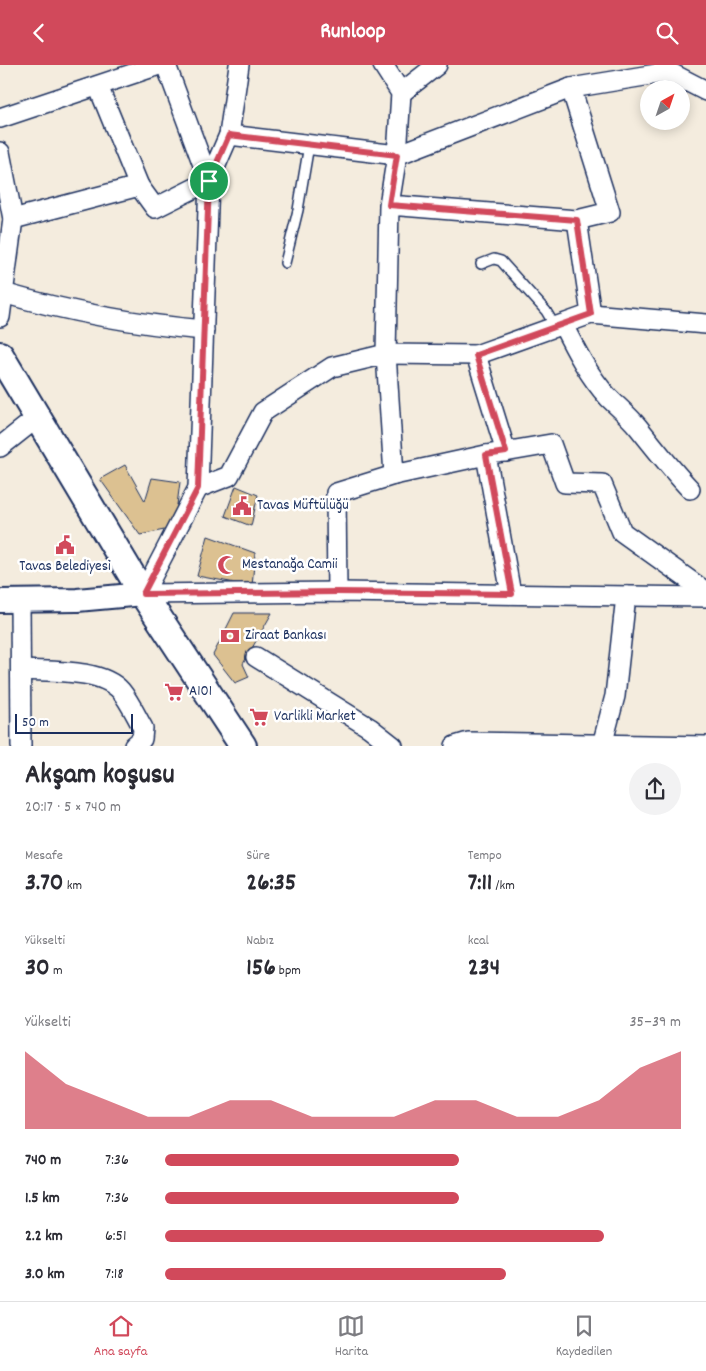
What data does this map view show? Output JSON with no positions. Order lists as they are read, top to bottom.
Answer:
{
  "places": {
    "public building": ["Tavas Müftülüğü", "Tavas Belediyesi"],
    "mosque": ["Mestanağa Camii"],
    "bank": ["Ziraat Bankası"],
    "supermarket": ["A101", "Varlikli Market"]
  },
  "scale_bar": "50 m",
  "north": "top right",
  "page": {
    "header": "Runloop",
    "scale": "50 m",
    "heading": ["Akşam koşusu", "20:17 · 5 × 740 m"],
    "stats": [
      ["Mesafe", "3.70 km"],
      ["Süre", "26:35"],
      ["Tempo", "7:11 /km"],
      ["Yükselti", "30 m"],
      ["Nabız", "156 bpm"],
      ["kcal", "234"]
    ],
    "chart": ["Yükselti", "35–39 m"],
    "list": [
      {
        "name": "740 m",
        "note": "7:36"
      },
      {
        "name": "1.5 km",
        "note": "7:36"
      },
      {
        "name": "2.2 km",
        "note": "6:51"
      },
      {
        "name": "3.0 km",
        "note": "7:18"
      }
    ],
    "tabs": ["Ana sayfa", "Harita", "Kaydedilen"]
  }
}
